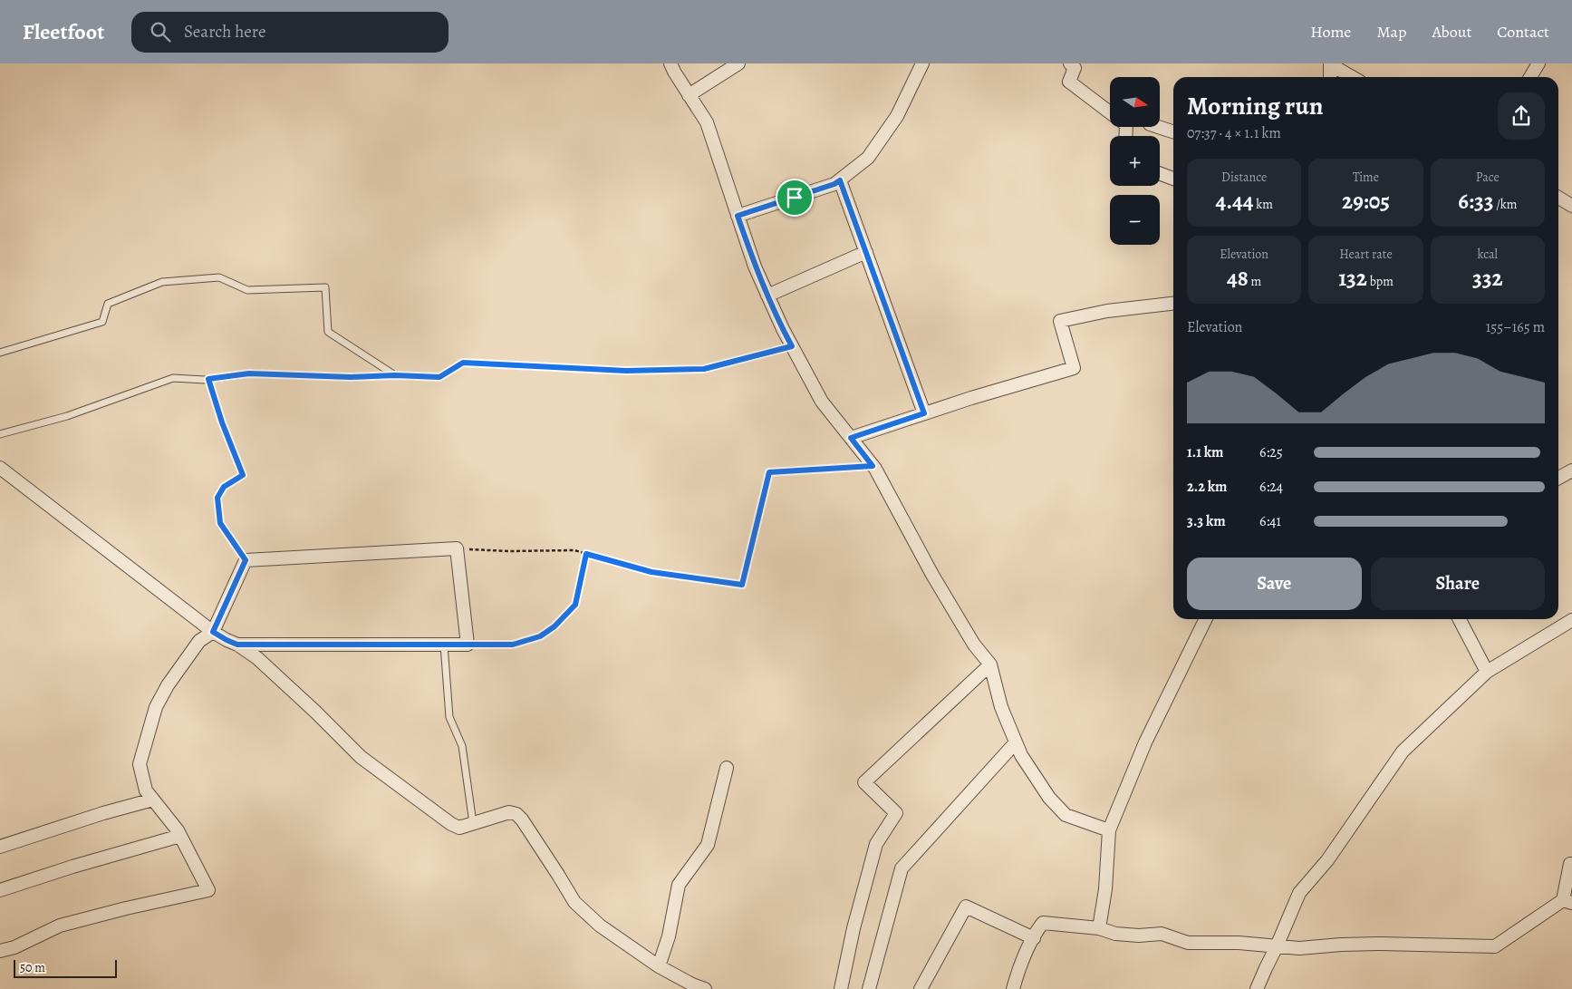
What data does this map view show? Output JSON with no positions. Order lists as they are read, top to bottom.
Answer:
{
  "scale_bar": "50 m",
  "north": "right",
  "page": {
    "header": "Fleetfoot",
    "search": "Search here",
    "nav": [
      "Home",
      "Map",
      "About",
      "Contact"
    ],
    "map_buttons": ["+", "−"],
    "heading": ["Morning run", "07:37 · 4 × 1.1 km"],
    "stats": [
      ["Distance", "4.44 km"],
      ["Time", "29:05"],
      ["Pace", "6:33 /km"],
      ["Elevation", "48 m"],
      ["Heart rate", "132 bpm"],
      ["kcal", "332"]
    ],
    "chart": ["Elevation", "155–165 m"],
    "list": [
      {
        "name": "1.1 km",
        "note": "6:25"
      },
      {
        "name": "2.2 km",
        "note": "6:24"
      },
      {
        "name": "3.3 km",
        "note": "6:41"
      }
    ],
    "buttons": ["Save", "Share"],
    "scale": "50 m"
  }
}
